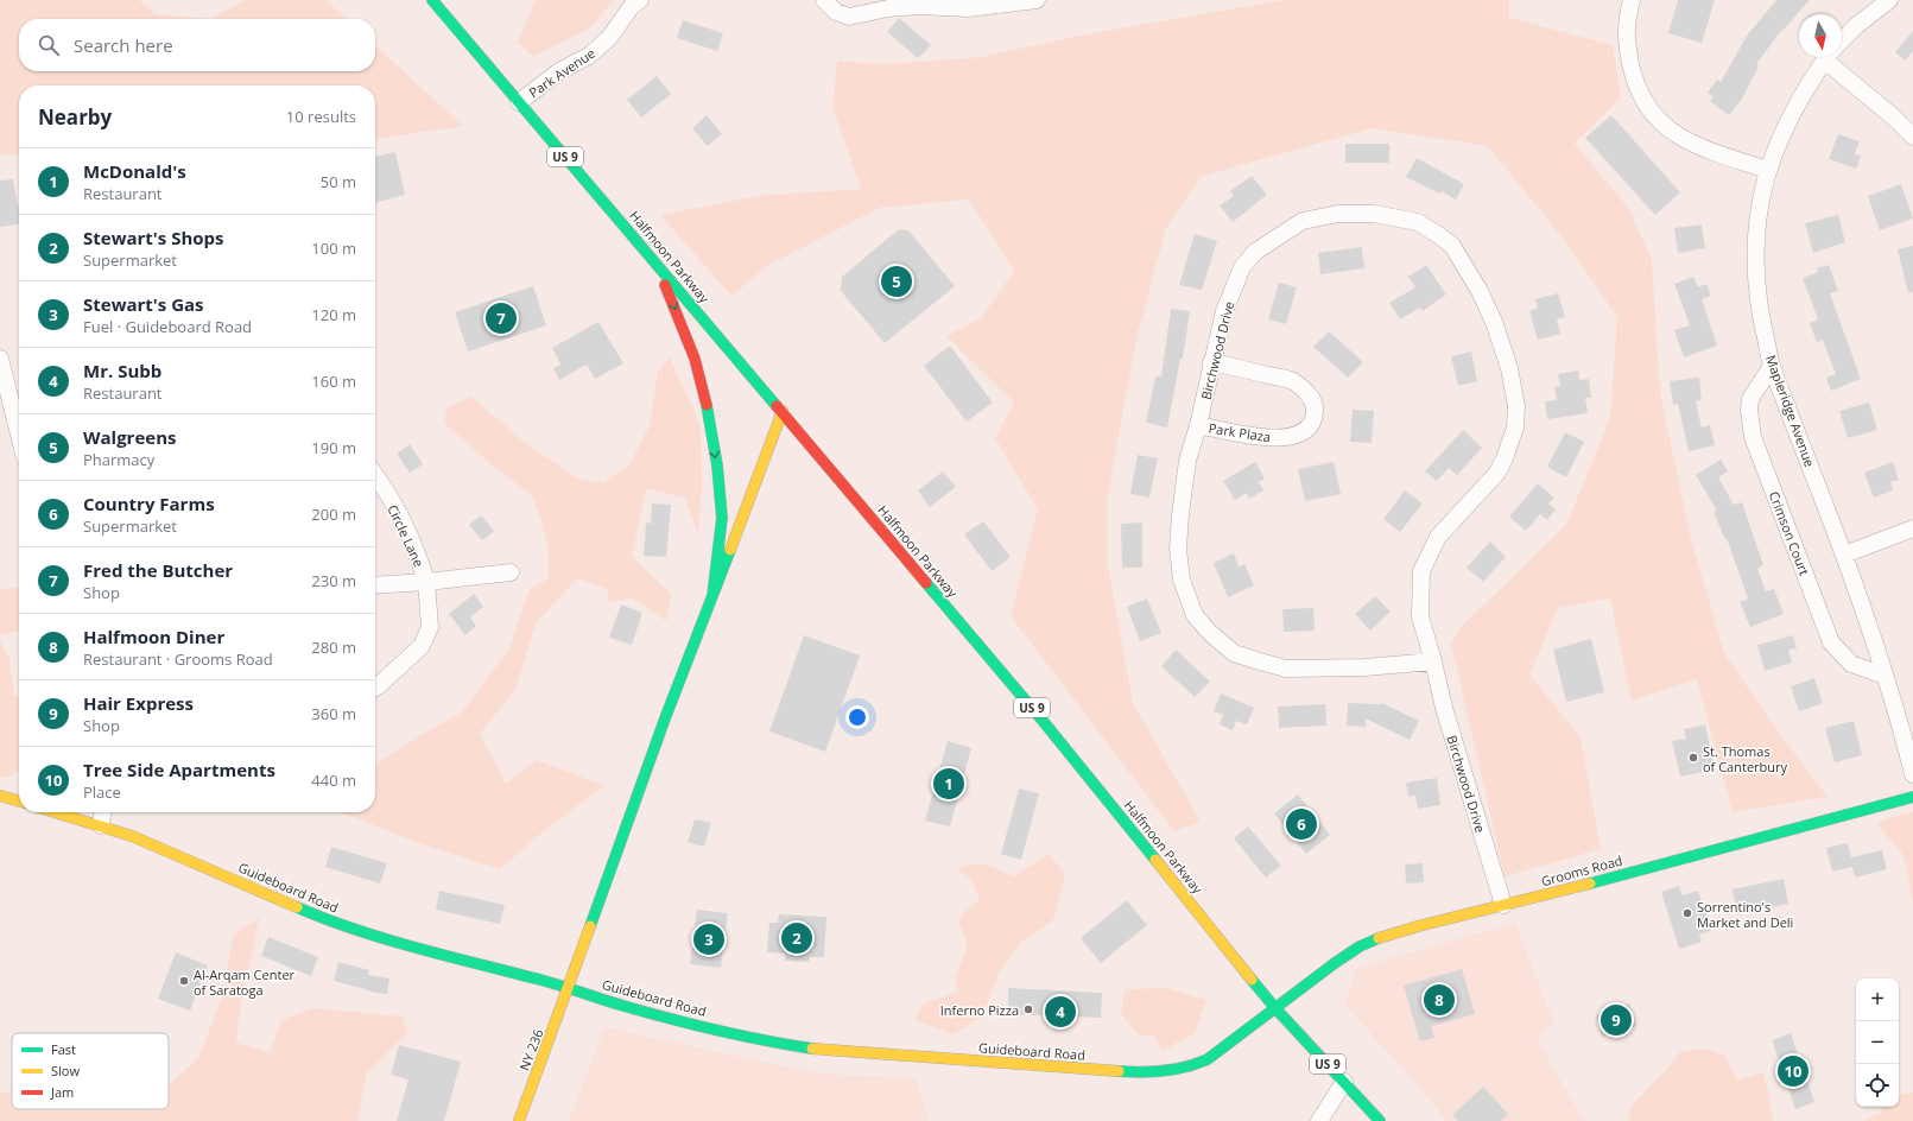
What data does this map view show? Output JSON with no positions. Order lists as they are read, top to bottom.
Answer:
{
  "streets": {
    "main road": [
      "US 9",
      "Halfmoon Parkway",
      "Grooms Road",
      "Guideboard Road",
      "NY 236"
    ],
    "street": [
      "Park Avenue",
      "Birchwood Drive",
      "Mapleridge Avenue",
      "Park Plaza",
      "Crimson Court",
      "Circle Lane"
    ]
  },
  "crossings": [
    ["Park Avenue", "Halfmoon Parkway"],
    ["Halfmoon Parkway", "Grooms Road"],
    ["Halfmoon Parkway", "Guideboard Road"],
    ["Halfmoon Parkway", "NY 236"],
    ["Birchwood Drive", "Park Plaza"],
    ["Birchwood Drive", "Grooms Road"],
    ["Mapleridge Avenue", "Crimson Court"],
    ["Grooms Road", "Guideboard Road"],
    ["Guideboard Road", "NY 236"]
  ],
  "places": [
    "St. Thomas of Canterbury",
    "Sorrentino's Market and Deli",
    "Al-Arqam Center of Saratoga",
    "Inferno Pizza"
  ],
  "legend": ["Fast", "Slow", "Jam"],
  "north": "bottom",
  "page": {
    "search": "Search here",
    "heading": ["Nearby", "10 results"],
    "list": [
      {
        "mark": "1",
        "name": "McDonald's",
        "note": "Restaurant",
        "value": "50 m"
      },
      {
        "mark": "2",
        "name": "Stewart's Shops",
        "note": "Supermarket",
        "value": "100 m"
      },
      {
        "mark": "3",
        "name": "Stewart's Gas",
        "note": "Fuel · Guideboard Road",
        "value": "120 m"
      },
      {
        "mark": "4",
        "name": "Mr. Subb",
        "note": "Restaurant",
        "value": "160 m"
      },
      {
        "mark": "5",
        "name": "Walgreens",
        "note": "Pharmacy",
        "value": "190 m"
      },
      {
        "mark": "6",
        "name": "Country Farms",
        "note": "Supermarket",
        "value": "200 m"
      },
      {
        "mark": "7",
        "name": "Fred the Butcher",
        "note": "Shop",
        "value": "230 m"
      },
      {
        "mark": "8",
        "name": "Halfmoon Diner",
        "note": "Restaurant · Grooms Road",
        "value": "280 m"
      },
      {
        "mark": "9",
        "name": "Hair Express",
        "note": "Shop",
        "value": "360 m"
      },
      {
        "mark": "10",
        "name": "Tree Side Apartments",
        "note": "Place",
        "value": "440 m"
      }
    ],
    "pins": [
      "5",
      "7",
      "1",
      "6",
      "2",
      "3",
      "8",
      "4",
      "9",
      "10"
    ],
    "map_buttons": ["+", "−"]
  }
}
